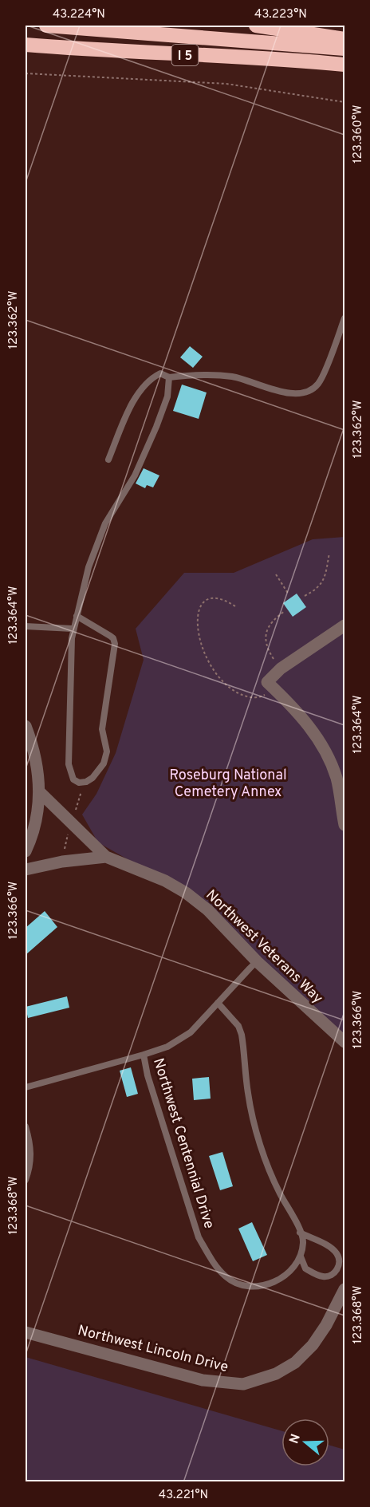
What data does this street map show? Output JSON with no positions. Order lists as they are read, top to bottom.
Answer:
{
  "streets": {
    "highway": ["I 5"],
    "street": ["Northwest Veterans Way", "Northwest Lincoln Drive"],
    "lane": ["Northwest Centennial Drive"]
  },
  "crossings": [
    ["Northwest Veterans Way", "Northwest Centennial Drive"]
  ],
  "parks": ["Roseburg National Cemetery Annex"],
  "north": "left",
  "coordinates": [
    "43.224°N",
    "43.223°N",
    "123.360°W",
    "123.362°W",
    "123.364°W",
    "123.366°W",
    "123.368°W",
    "43.221°N"
  ]
}
